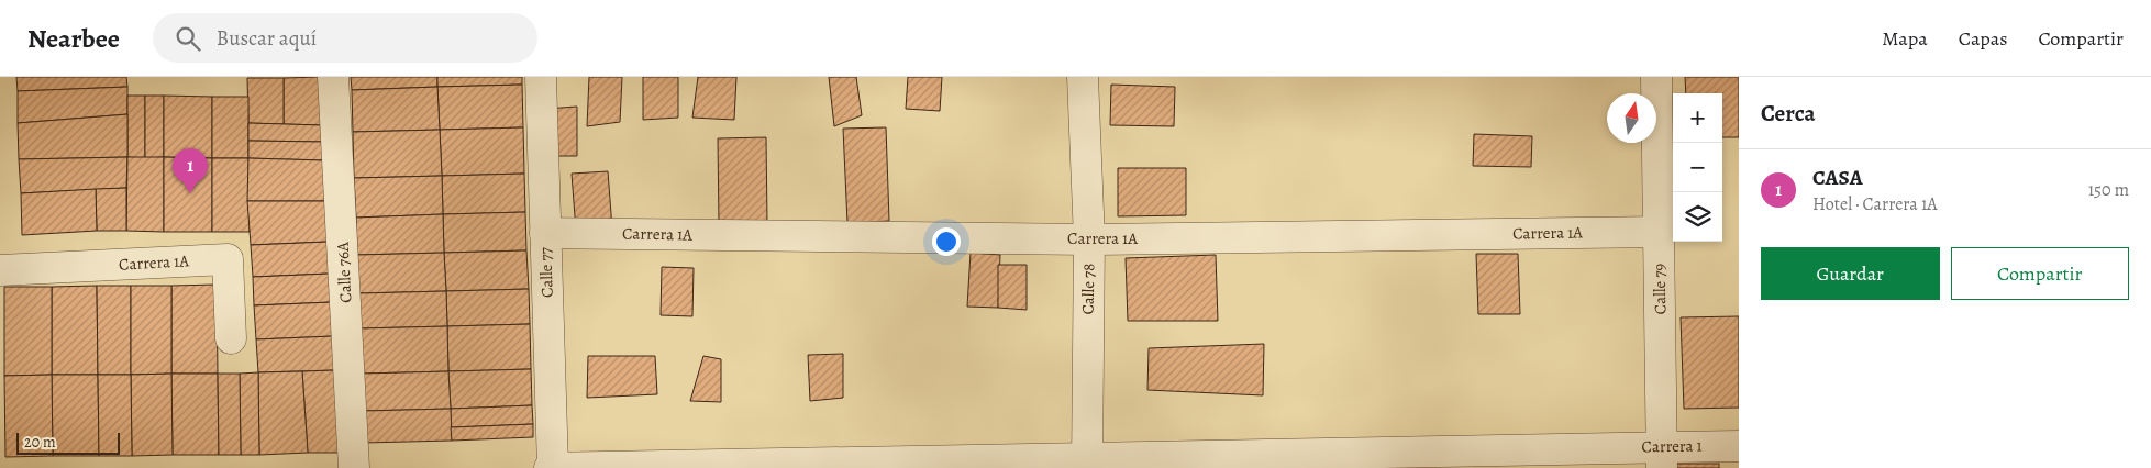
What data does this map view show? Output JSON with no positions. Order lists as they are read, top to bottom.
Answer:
{
  "streets": {
    "street": [
      "Carrera 1A",
      "Calle 76A",
      "Calle 77",
      "Calle 78",
      "Calle 79",
      "Carrera 1"
    ]
  },
  "crossings": [
    ["Carrera 1A", "Calle 77"],
    ["Carrera 1A", "Calle 78"],
    ["Carrera 1A", "Calle 79"],
    ["Calle 77", "Carrera 1"],
    ["Calle 78", "Carrera 1"],
    ["Calle 79", "Carrera 1"]
  ],
  "scale_bar": "20 m",
  "north": "top",
  "page": {
    "header": "Nearbee",
    "search": "Buscar aquí",
    "nav": ["Mapa", "Capas", "Compartir"],
    "heading": "Cerca",
    "map_buttons": ["+", "−"],
    "pins": "1",
    "list": [
      {
        "mark": "1",
        "name": "CASA",
        "note": "Hotel · Carrera 1A",
        "value": "150 m"
      }
    ],
    "buttons": ["Guardar", "Compartir"],
    "scale": "20 m"
  }
}
